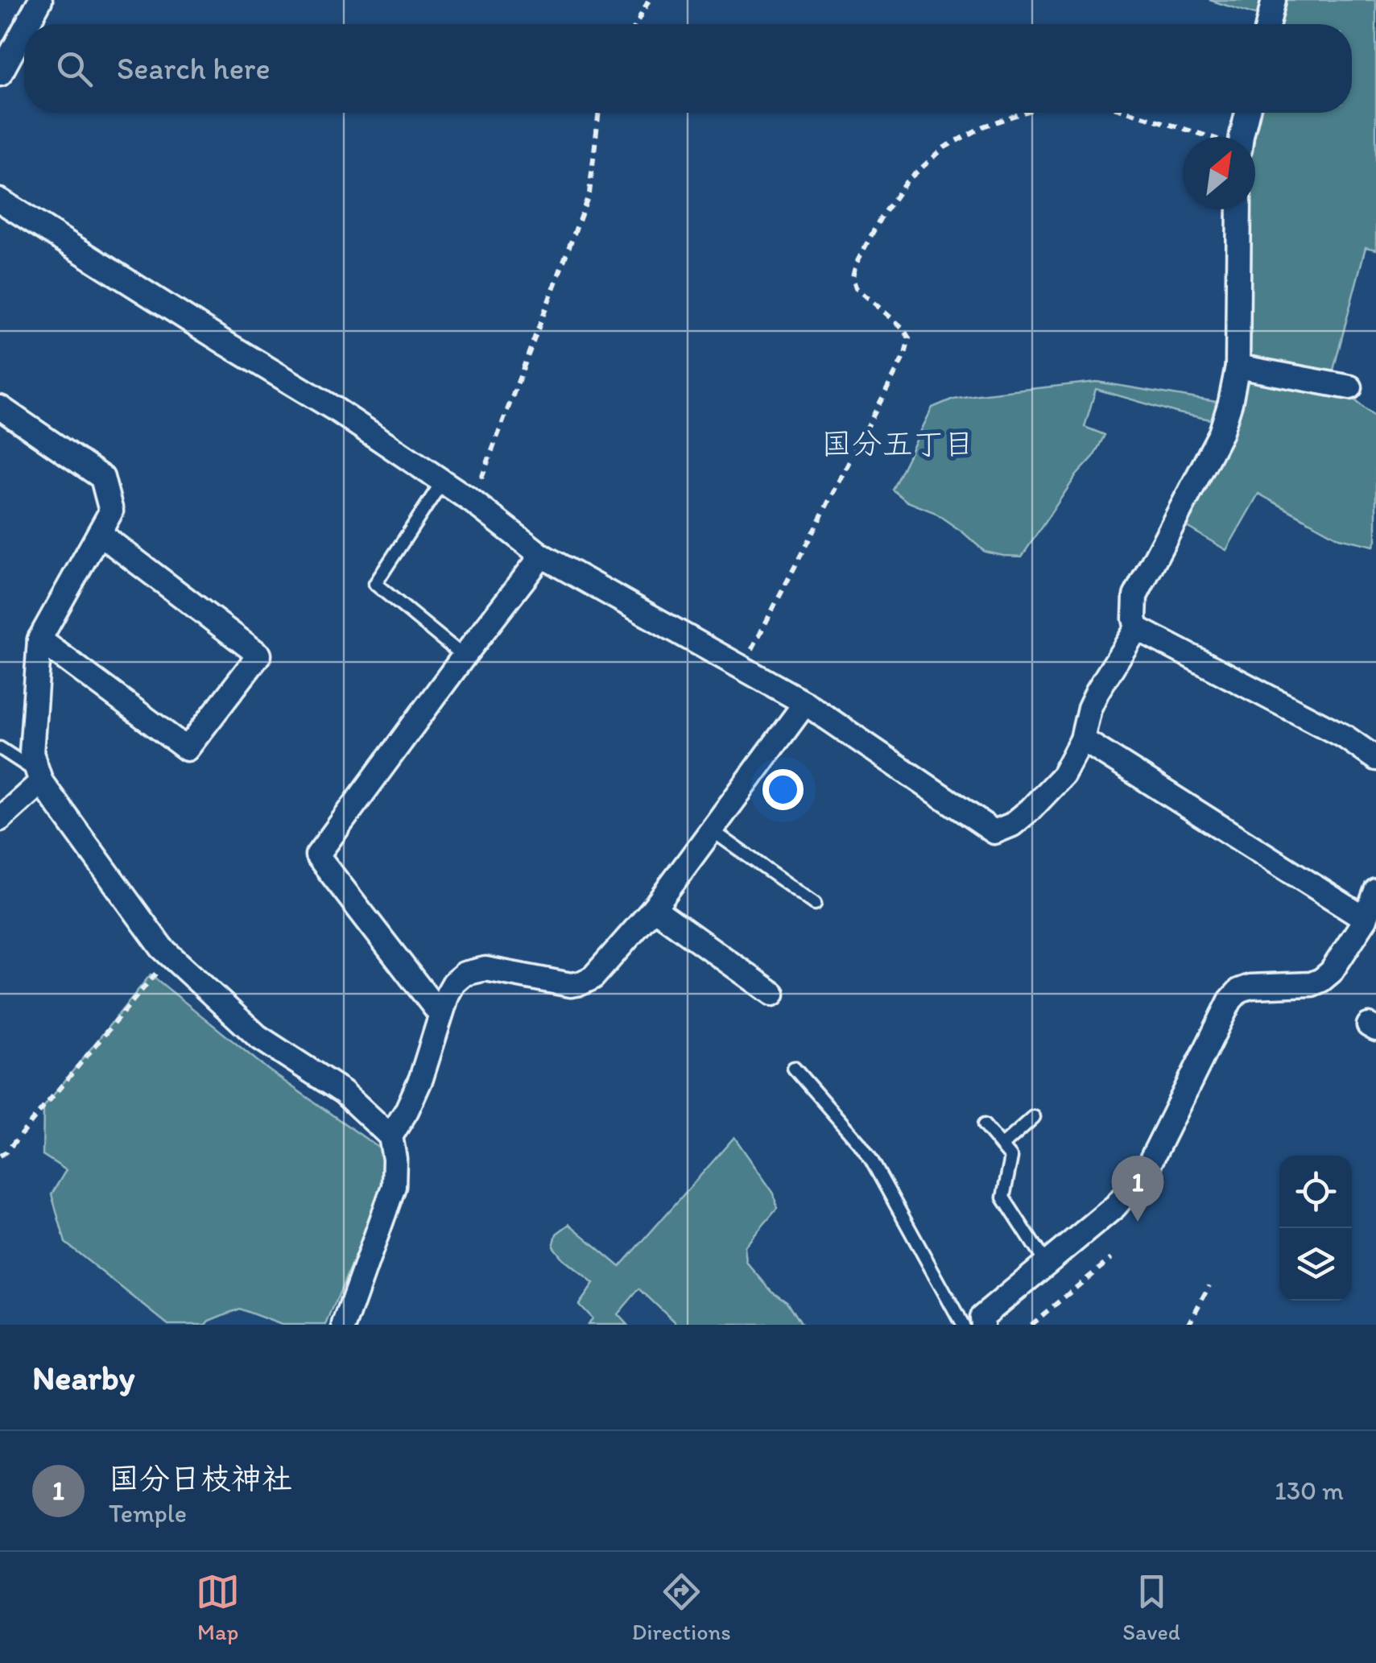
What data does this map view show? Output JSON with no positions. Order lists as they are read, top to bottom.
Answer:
{
  "districts": ["国分五丁目"],
  "north": "top right",
  "page": {
    "search": "Search here",
    "pins": "1",
    "heading": "Nearby",
    "list": [
      {
        "mark": "1",
        "name": "国分日枝神社",
        "note": "Temple",
        "value": "130 m"
      }
    ],
    "nav": ["Map", "Directions", "Saved"]
  }
}
